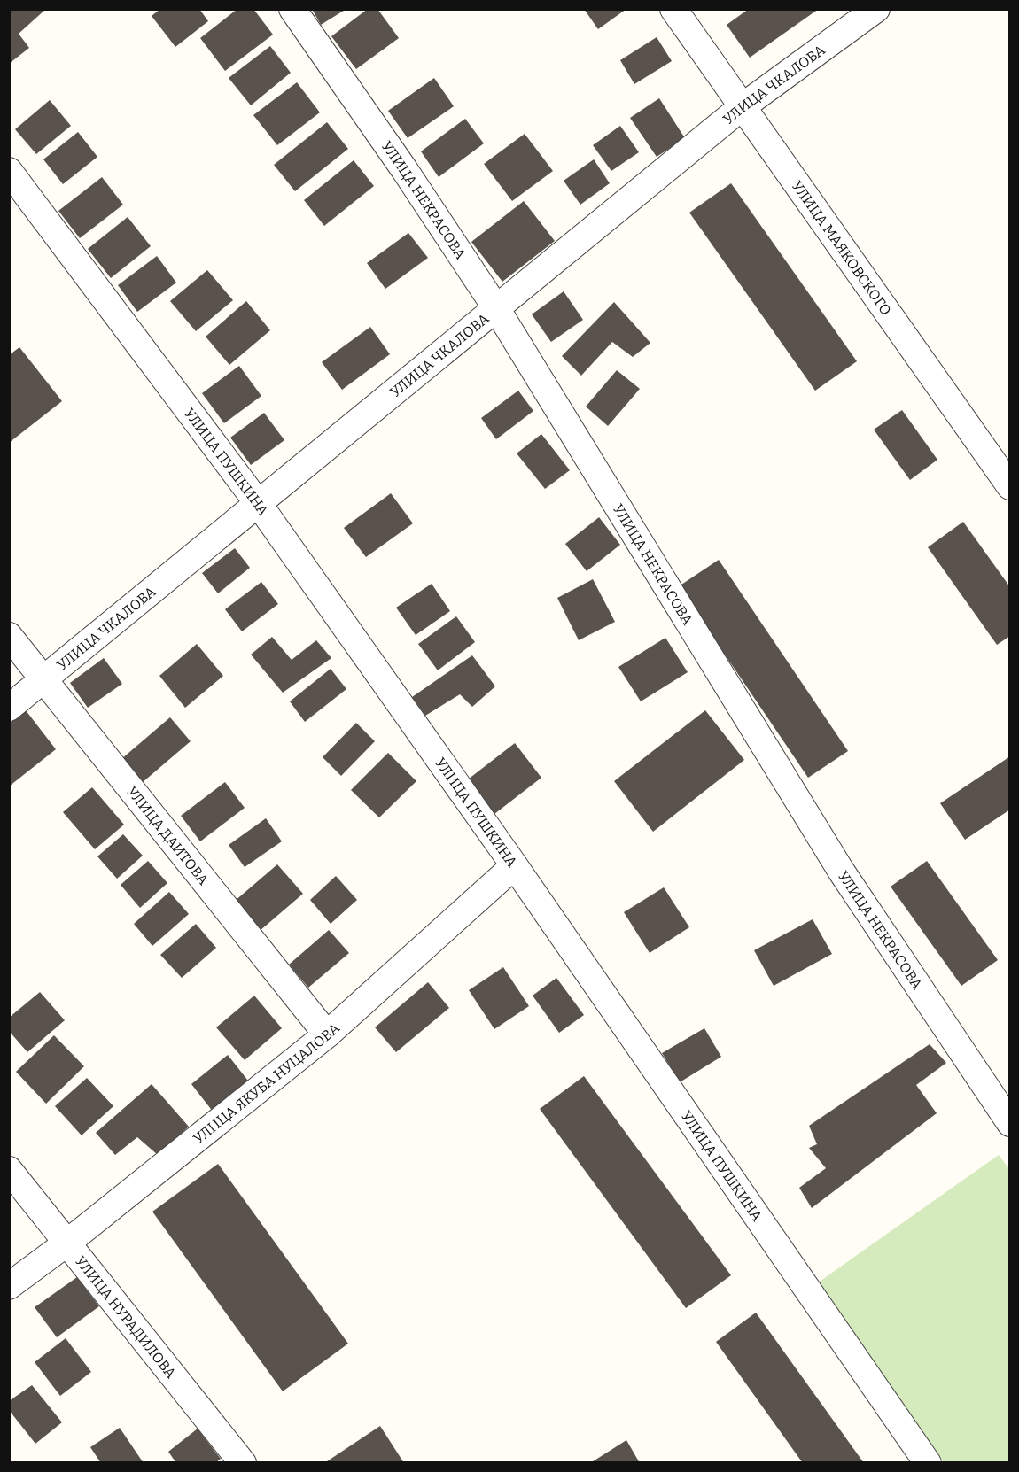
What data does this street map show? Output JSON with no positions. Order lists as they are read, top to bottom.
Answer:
{
  "streets": {
    "street": [
      "УЛИЦА ЧКАЛОВА",
      "УЛИЦА НЕКРАСОВА",
      "УЛИЦА МАЯКОВСКОГО",
      "УЛИЦА ПУШКИНА",
      "УЛИЦА ДАИТОВА",
      "УЛИЦА ЯКУБА НУЦАЛОВА",
      "УЛИЦА НУРАДИЛОВА"
    ]
  },
  "crossings": [
    ["УЛИЦА ЧКАЛОВА", "УЛИЦА НЕКРАСОВА"],
    ["УЛИЦА ЧКАЛОВА", "УЛИЦА МАЯКОВСКОГО"],
    ["УЛИЦА ЧКАЛОВА", "УЛИЦА ПУШКИНА"],
    ["УЛИЦА ЧКАЛОВА", "УЛИЦА ДАИТОВА"],
    ["УЛИЦА ПУШКИНА", "УЛИЦА ЯКУБА НУЦАЛОВА"],
    ["УЛИЦА ДАИТОВА", "УЛИЦА ЯКУБА НУЦАЛОВА"],
    ["УЛИЦА ЯКУБА НУЦАЛОВА", "УЛИЦА НУРАДИЛОВА"]
  ]
}
